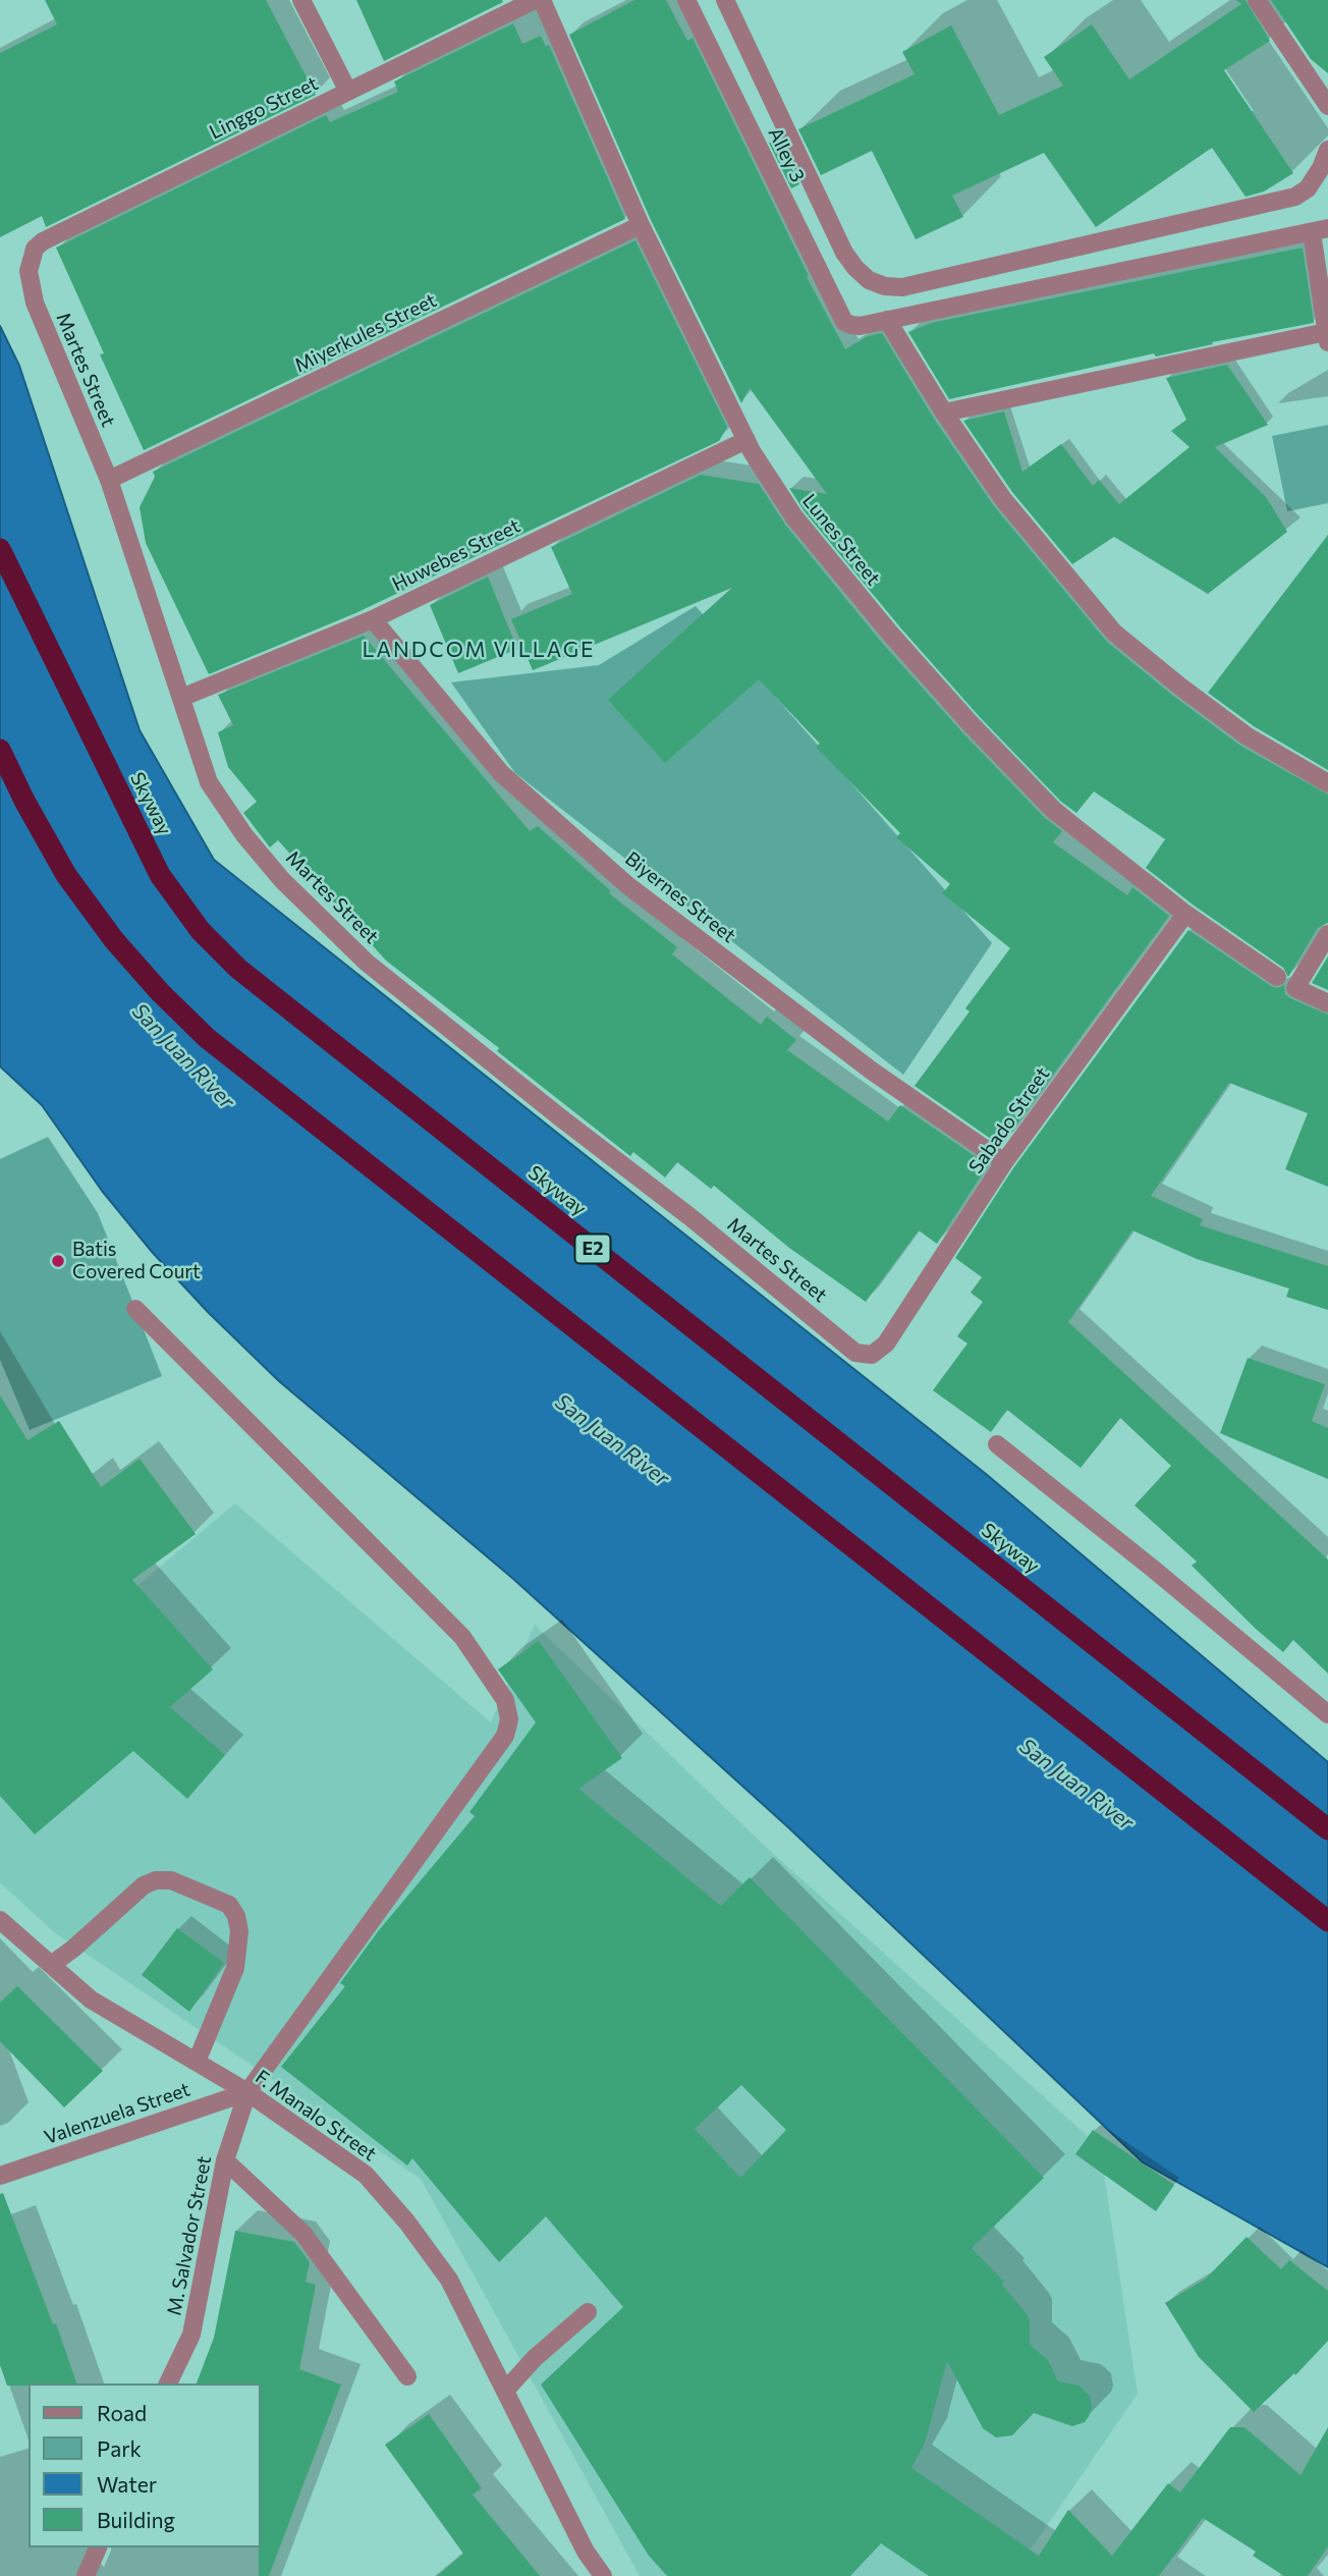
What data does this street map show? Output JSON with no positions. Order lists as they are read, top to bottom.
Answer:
{
  "streets": {
    "highway": ["Skyway", "E2"],
    "street": [
      "Linggo Street",
      "Alley 3",
      "Miyerkules Street",
      "Martes Street",
      "Lunes Street",
      "Huwebes Street",
      "Biyernes Street",
      "Sabado Street",
      "Valenzuela Street",
      "F. Manalo Street",
      "M. Salvador Street"
    ]
  },
  "crossings": [
    ["Linggo Street", "Martes Street"],
    ["Miyerkules Street", "Martes Street"],
    ["Miyerkules Street", "Lunes Street"],
    ["Martes Street", "Huwebes Street"],
    ["Martes Street", "Sabado Street"],
    ["Lunes Street", "Huwebes Street"],
    ["Lunes Street", "Sabado Street"],
    ["Huwebes Street", "Biyernes Street"],
    ["Biyernes Street", "Sabado Street"],
    ["Valenzuela Street", "F. Manalo Street"],
    ["Valenzuela Street", "M. Salvador Street"],
    ["F. Manalo Street", "M. Salvador Street"]
  ],
  "districts": ["LANDCOM VILLAGE"],
  "water": ["San Juan River"],
  "places": ["Batis Covered Court"],
  "legend": [
    "Road",
    "Park",
    "Water",
    "Building"
  ]
}
